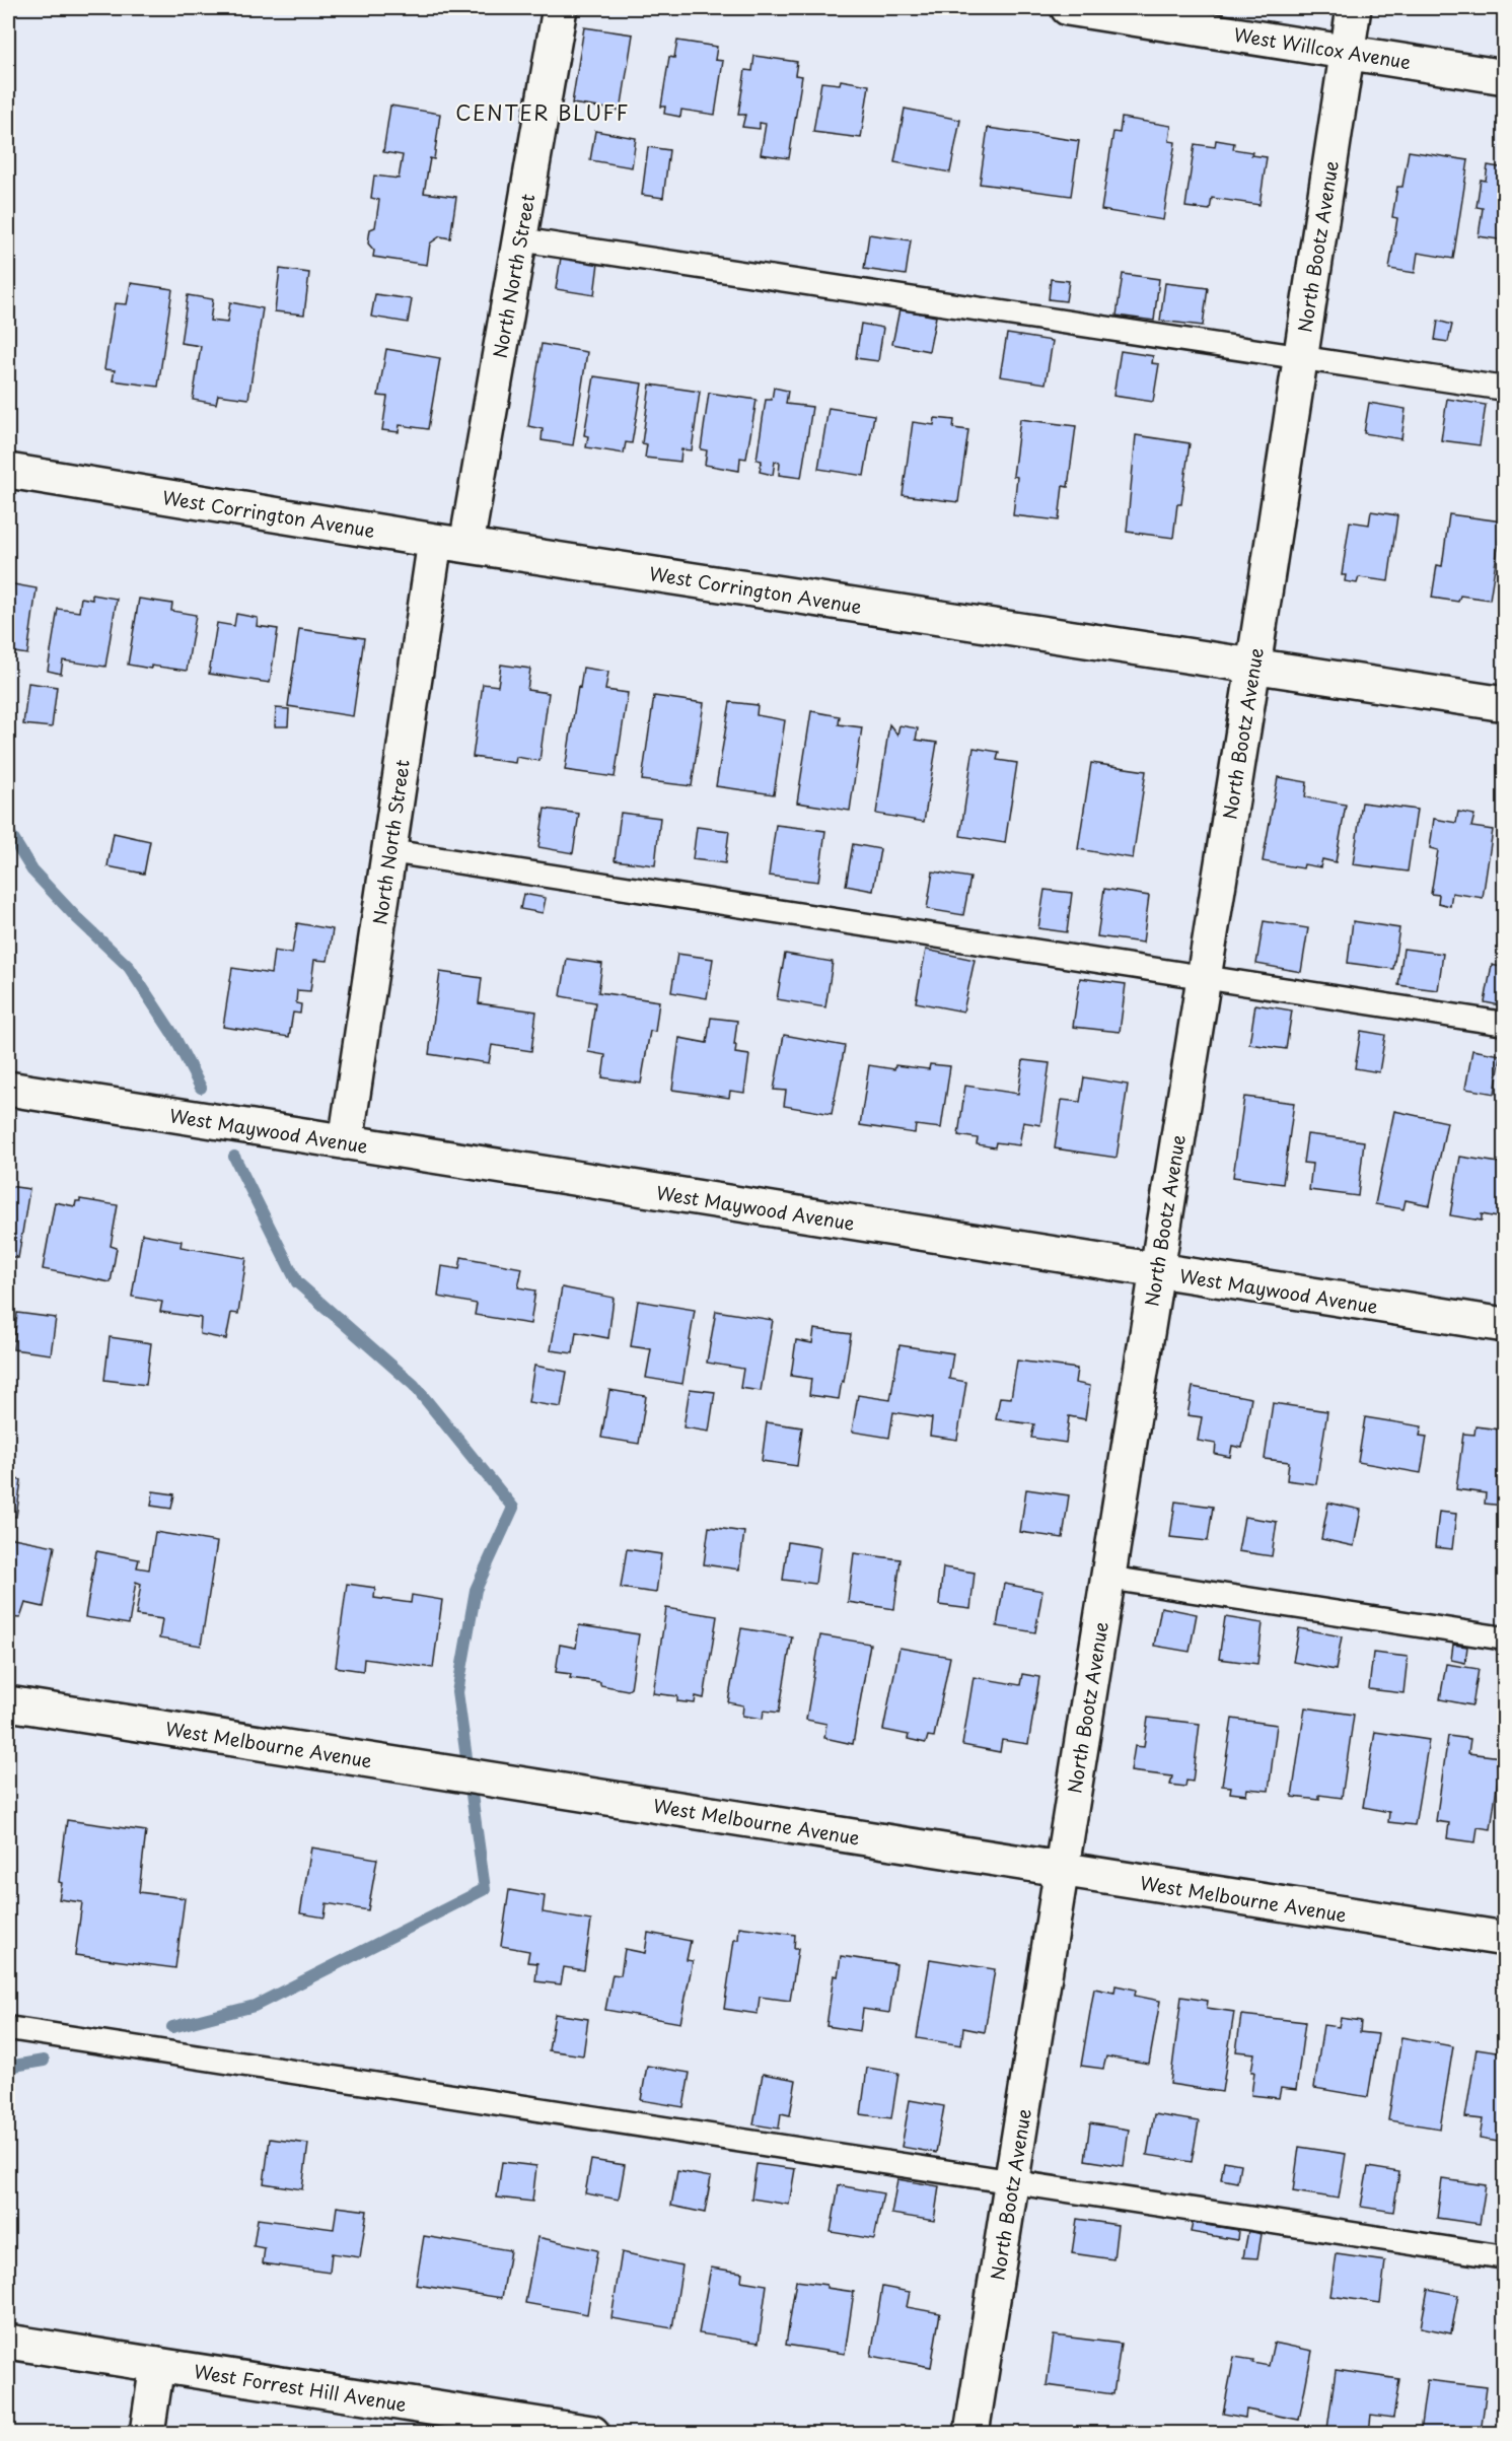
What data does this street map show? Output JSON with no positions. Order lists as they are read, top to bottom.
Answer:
{
  "streets": {
    "street": [
      "West Willcox Avenue",
      "North Bootz Avenue",
      "North North Street",
      "West Corrington Avenue",
      "West Maywood Avenue",
      "West Melbourne Avenue",
      "West Forrest Hill Avenue"
    ]
  },
  "crossings": [
    ["West Willcox Avenue", "North Bootz Avenue"],
    ["North Bootz Avenue", "West Corrington Avenue"],
    ["North Bootz Avenue", "West Maywood Avenue"],
    ["North Bootz Avenue", "West Melbourne Avenue"],
    ["North North Street", "West Corrington Avenue"],
    ["North North Street", "West Maywood Avenue"]
  ],
  "districts": ["CENTER BLUFF"]
}
